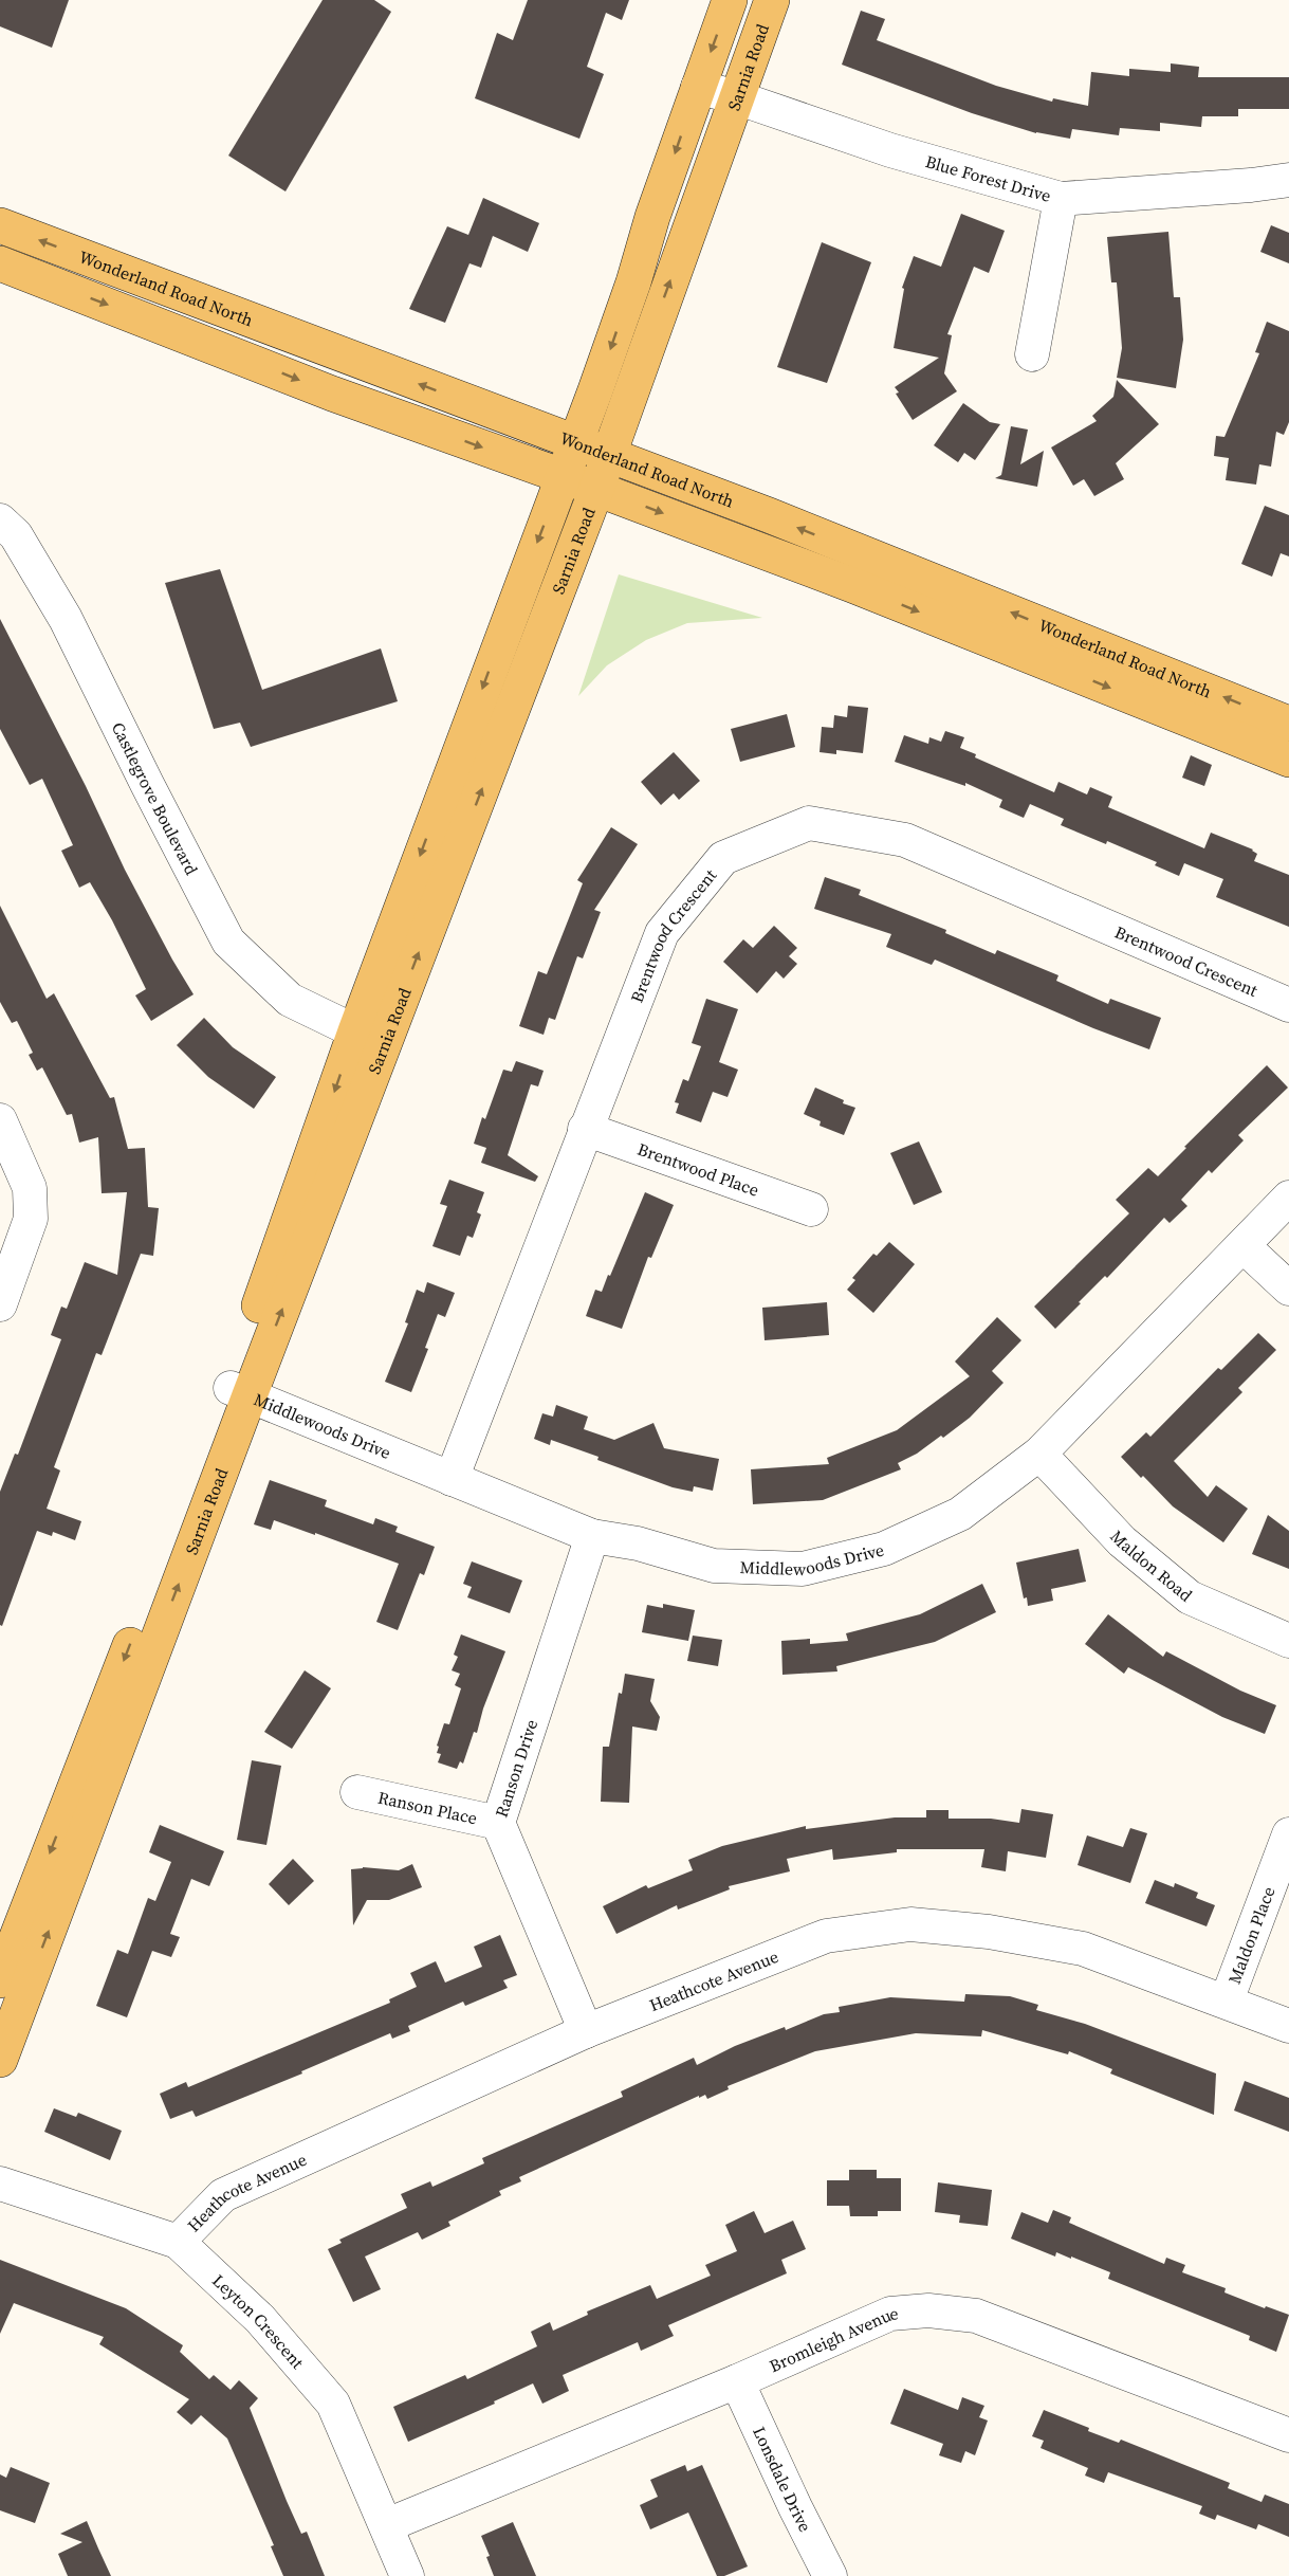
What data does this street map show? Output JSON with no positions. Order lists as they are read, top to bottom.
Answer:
{
  "streets": {
    "main road": ["Sarnia Road", "Wonderland Road North"],
    "street": [
      "Blue Forest Drive",
      "Castlegrove Boulevard",
      "Brentwood Crescent",
      "Brentwood Place",
      "Middlewoods Drive",
      "Maldon Road",
      "Ranson Drive",
      "Ranson Place",
      "Maldon Place",
      "Heathcote Avenue",
      "Leyton Crescent",
      "Bromleigh Avenue",
      "Lonsdale Drive"
    ]
  },
  "crossings": [
    ["Sarnia Road", "Blue Forest Drive"],
    ["Sarnia Road", "Wonderland Road North"],
    ["Sarnia Road", "Castlegrove Boulevard"],
    ["Sarnia Road", "Middlewoods Drive"],
    ["Brentwood Crescent", "Brentwood Place"],
    ["Brentwood Crescent", "Middlewoods Drive"],
    ["Middlewoods Drive", "Maldon Road"],
    ["Middlewoods Drive", "Ranson Drive"],
    ["Ranson Drive", "Ranson Place"],
    ["Ranson Drive", "Heathcote Avenue"],
    ["Maldon Place", "Heathcote Avenue"],
    ["Heathcote Avenue", "Leyton Crescent"],
    ["Leyton Crescent", "Bromleigh Avenue"],
    ["Bromleigh Avenue", "Lonsdale Drive"]
  ]
}
